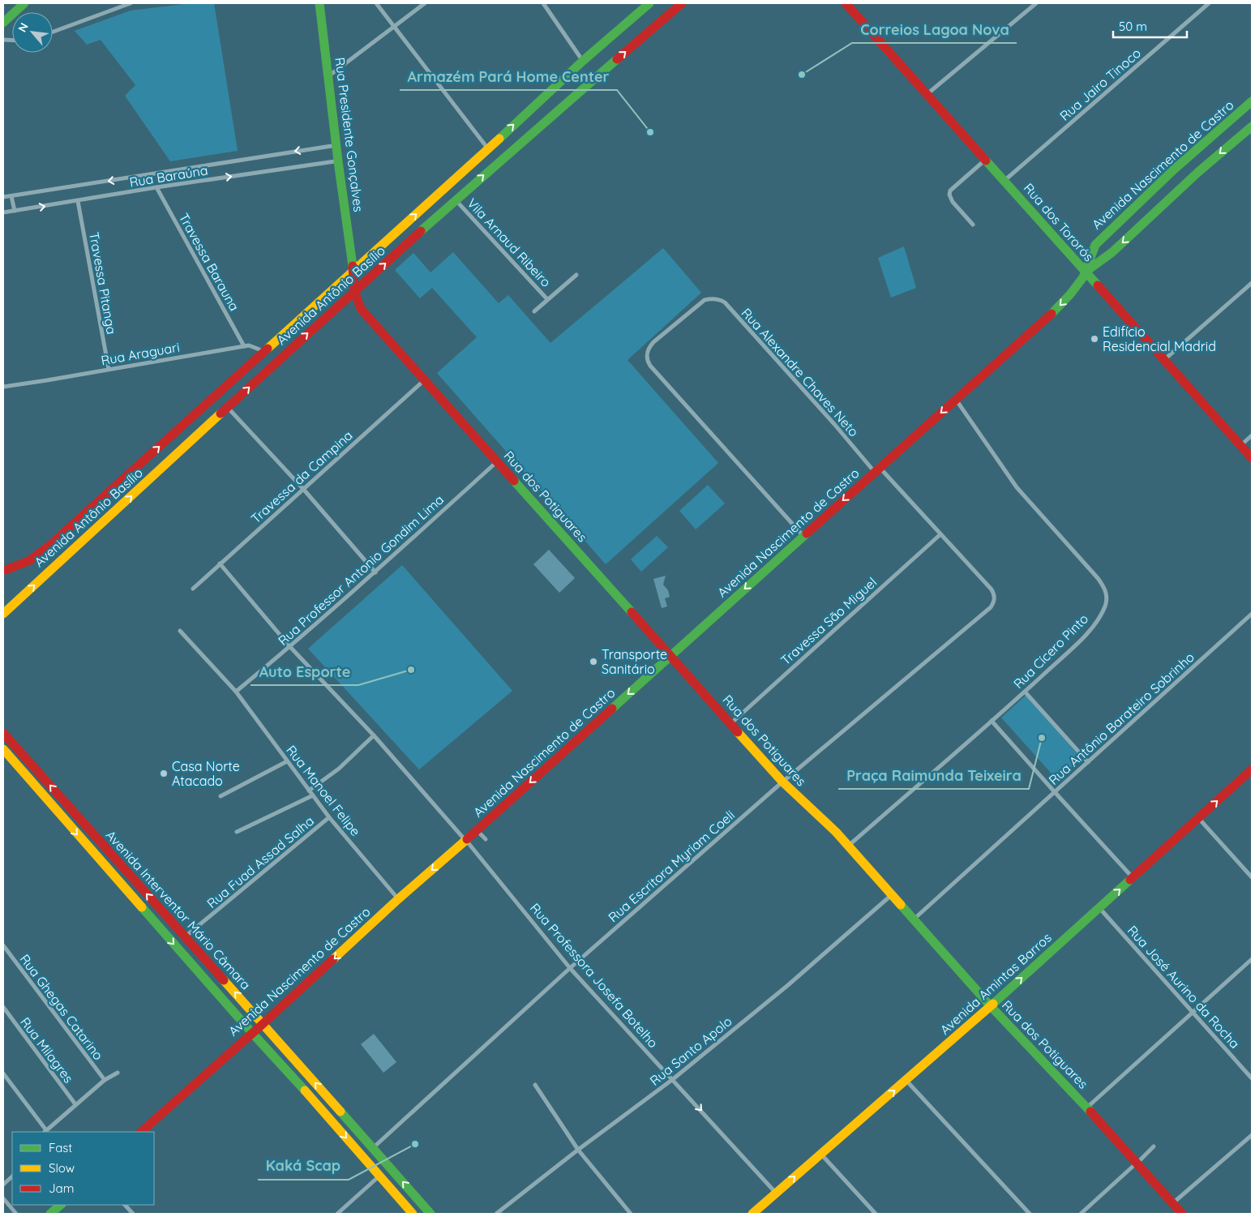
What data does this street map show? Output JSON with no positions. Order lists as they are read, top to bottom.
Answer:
{
  "streets": {
    "main road": [
      "Rua Presidente Gonçalves",
      "Avenida Nascimento de Castro",
      "Rua dos Tororós",
      "Avenida Antônio Basílio",
      "Rua dos Potiguares",
      "Avenida Interventor Mário Câmara",
      "Avenida Amintas Barros"
    ],
    "street": [
      "Rua Jairo Tinoco",
      "Rua Baraúna",
      "Vila Arnaud Ribeiro",
      "Travessa Barauna",
      "Travessa Pitanga",
      "Rua Araguari",
      "Rua Alexandre Chaves Neto",
      "Travessa da Campina",
      "Rua Professor Antonio Gondim Lima",
      "Travessa São Miguel",
      "Rua Cícero Pinto",
      "Rua Antônio Barateiro Sobrinho",
      "Rua Manoel Felipe",
      "Rua Fuad Assad Salha",
      "Rua Escritora Myriam Coeli",
      "Rua Professora Josefa Botelho",
      "Rua José Aurino da Rocha",
      "Rua Ghegas Catarino",
      "Rua Milagres",
      "Rua Santo Apolo"
    ]
  },
  "crossings": [
    ["Rua Jairo Tinoco", "Rua dos Tororós"],
    ["Rua Presidente Gonçalves", "Rua Baraúna"],
    ["Rua Presidente Gonçalves", "Avenida Antônio Basílio"],
    ["Rua Presidente Gonçalves", "Rua dos Potiguares"],
    ["Avenida Nascimento de Castro", "Rua dos Tororós"],
    ["Avenida Nascimento de Castro", "Rua Alexandre Chaves Neto"],
    ["Avenida Nascimento de Castro", "Rua dos Potiguares"],
    ["Avenida Nascimento de Castro", "Rua Cícero Pinto"],
    ["Avenida Nascimento de Castro", "Rua Manoel Felipe"],
    ["Avenida Nascimento de Castro", "Avenida Interventor Mário Câmara"],
    ["Avenida Nascimento de Castro", "Rua Professora Josefa Botelho"],
    ["Rua Baraúna", "Travessa Barauna"],
    ["Rua Baraúna", "Travessa Pitanga"],
    ["Vila Arnaud Ribeiro", "Avenida Antônio Basílio"],
    ["Travessa Barauna", "Rua Araguari"],
    ["Travessa Pitanga", "Rua Araguari"],
    ["Avenida Antônio Basílio", "Rua Araguari"],
    ["Avenida Antônio Basílio", "Rua dos Potiguares"],
    ["Rua Alexandre Chaves Neto", "Travessa São Miguel"],
    ["Rua Alexandre Chaves Neto", "Rua Escritora Myriam Coeli"],
    ["Travessa da Campina", "Rua dos Potiguares"],
    ["Travessa da Campina", "Rua Professora Josefa Botelho"],
    ["Rua dos Potiguares", "Rua Professor Antonio Gondim Lima"],
    ["Rua dos Potiguares", "Travessa São Miguel"],
    ["Rua dos Potiguares", "Rua Cícero Pinto"],
    ["Rua dos Potiguares", "Rua Antônio Barateiro Sobrinho"],
    ["Rua dos Potiguares", "Rua Escritora Myriam Coeli"],
    ["Rua dos Potiguares", "Avenida Amintas Barros"],
    ["Rua dos Potiguares", "Rua Santo Apolo"],
    ["Rua Professor Antonio Gondim Lima", "Rua Manoel Felipe"],
    ["Rua Professor Antonio Gondim Lima", "Rua Professora Josefa Botelho"],
    ["Rua Manoel Felipe", "Rua Fuad Assad Salha"],
    ["Rua Fuad Assad Salha", "Avenida Interventor Mário Câmara"],
    ["Rua Escritora Myriam Coeli", "Avenida Interventor Mário Câmara"],
    ["Rua Escritora Myriam Coeli", "Rua Professora Josefa Botelho"],
    ["Rua Professora Josefa Botelho", "Avenida Amintas Barros"],
    ["Rua Professora Josefa Botelho", "Rua Santo Apolo"],
    ["Avenida Amintas Barros", "Rua José Aurino da Rocha"]
  ],
  "one_way": ["Avenida Nascimento de Castro", "Avenida Antônio Basílio", "Avenida Amintas Barros"],
  "places": [
    "Correios Lagoa Nova",
    "Armazém Pará Home Center",
    "Edifício Residencial Madrid",
    "Transporte Sanitário",
    "Auto Esporte",
    "Praça Raimunda Teixeira",
    "Casa Norte Atacado",
    "Kaká Scap"
  ],
  "legend": ["Fast", "Slow", "Jam"],
  "scale_bar": "50 m",
  "north": "top left"
}
